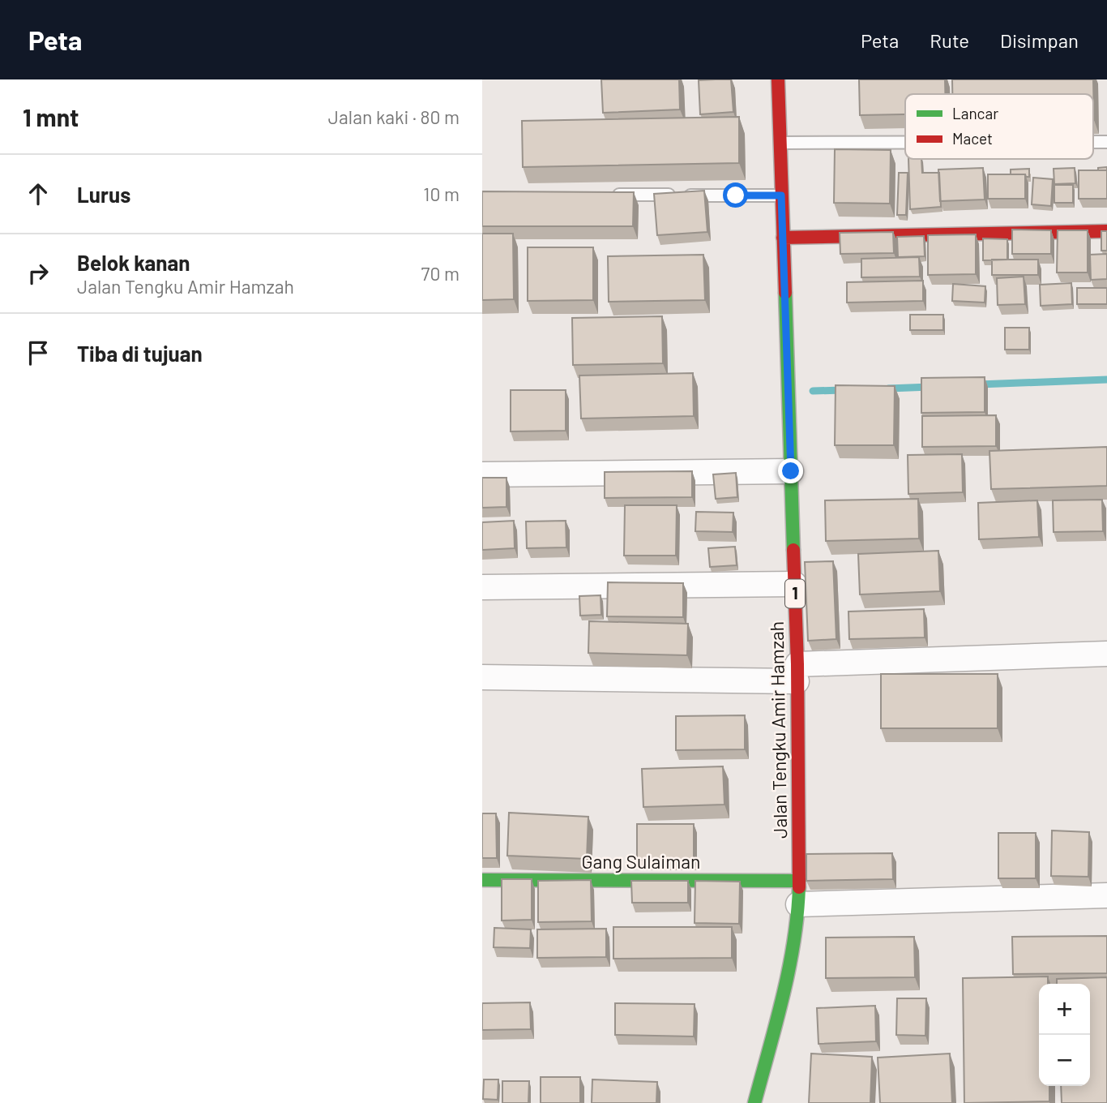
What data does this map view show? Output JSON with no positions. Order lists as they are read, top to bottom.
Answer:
{
  "streets": {
    "main road": ["1", "Jalan Tengku Amir Hamzah", "Gang Sulaiman"]
  },
  "crossings": [
    ["Jalan Tengku Amir Hamzah", "Gang Sulaiman"]
  ],
  "legend": ["Lancar", "Macet"],
  "page": {
    "header": "Peta",
    "nav": ["Peta", "Rute", "Disimpan"],
    "heading": ["1 mnt", "Jalan kaki · 80 m"],
    "list": [
      ["Lurus", "10 m"],
      ["Belok kanan", "Jalan Tengku Amir Hamzah", "70 m"],
      "Tiba di tujuan"
    ],
    "map_buttons": ["+", "−"]
  }
}
